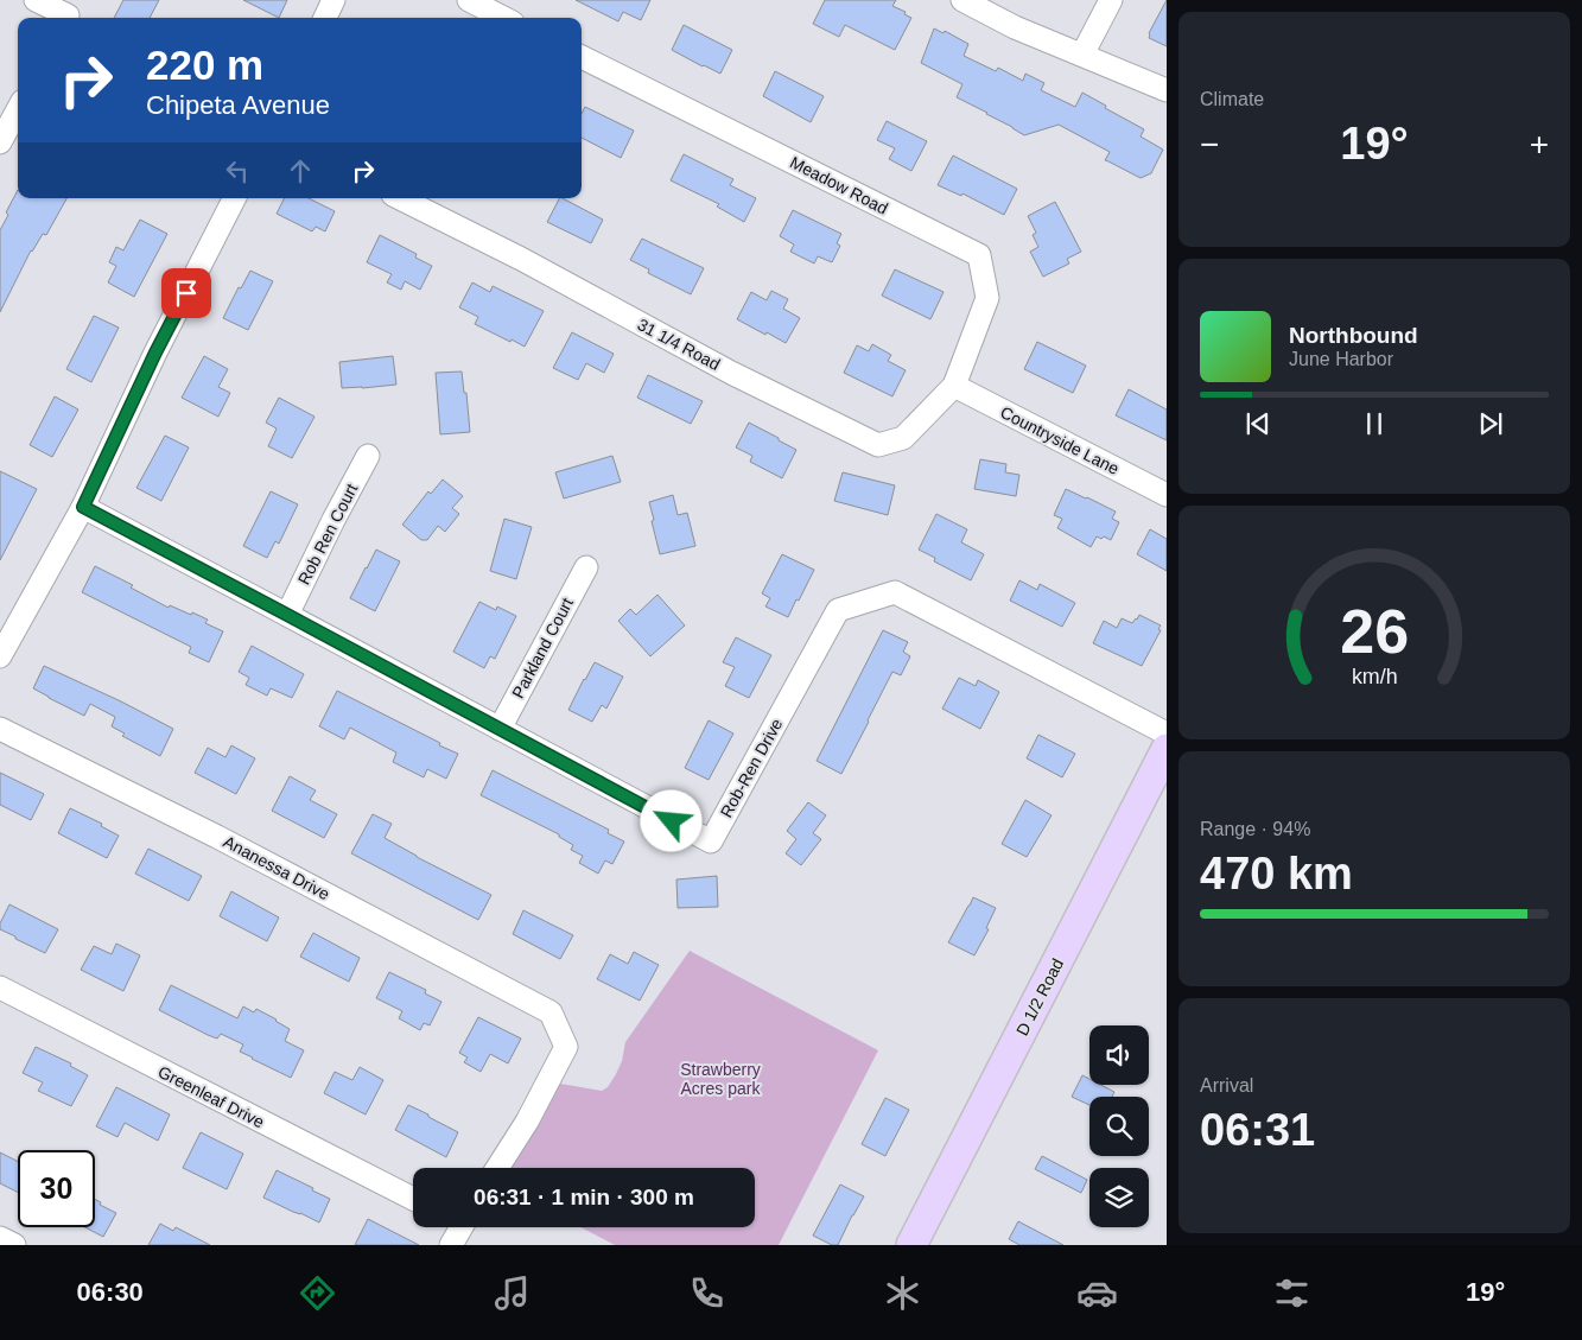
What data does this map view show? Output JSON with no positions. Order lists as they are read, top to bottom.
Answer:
{
  "streets": {
    "main road": ["D 1/2 Road"],
    "street": [
      "Meadow Road",
      "31 1/4 Road",
      "Countryside Lane",
      "Rob Ren Court",
      "Parkland Court",
      "Rob-Ren Drive",
      "Ananessa Drive",
      "Greenleaf Drive"
    ]
  },
  "crossings": [
    ["Meadow Road", "31 1/4 Road"],
    ["Meadow Road", "Countryside Lane"],
    ["31 1/4 Road", "Countryside Lane"],
    ["Rob Ren Court", "Rob-Ren Drive"],
    ["Parkland Court", "Rob-Ren Drive"]
  ],
  "parks": ["Strawberry Acres park"],
  "page": {
    "tile": [
      "Climate",
      ["Range · 94%", "470 km"],
      ["Arrival", "06:31"]
    ],
    "turn": ["220 m", "Chipeta Avenue"],
    "heat": ["−", "19°", "+"],
    "song": ["Northbound", "June Harbor"],
    "limit": "30",
    "trip": "06:31 · 1 min · 300 m",
    "tabs": ["06:30", "19°"],
    "gauge": ["26", "km/h"]
  }
}
